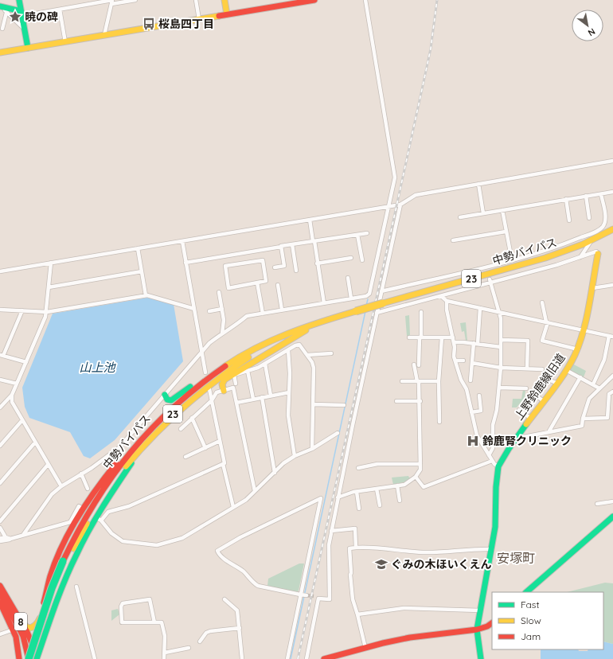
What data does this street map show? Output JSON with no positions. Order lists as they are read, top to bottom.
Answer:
{
  "streets": {
    "main road": [
      "中勢バイパス",
      "23",
      "上野鈴鹿線旧道",
      "8"
    ]
  },
  "crossings": [
    ["中勢バイパス", "8"]
  ],
  "districts": ["安塚町"],
  "water": ["山上池"],
  "places": {
    "place": ["暁の碑"],
    "bus stop": ["桜島四丁目"],
    "hospital": ["鈴鹿腎クリニック"],
    "school or university": ["ぐみの木ほいくえん"]
  },
  "legend": ["Fast", "Slow", "Jam"],
  "north": "bottom right"
}
